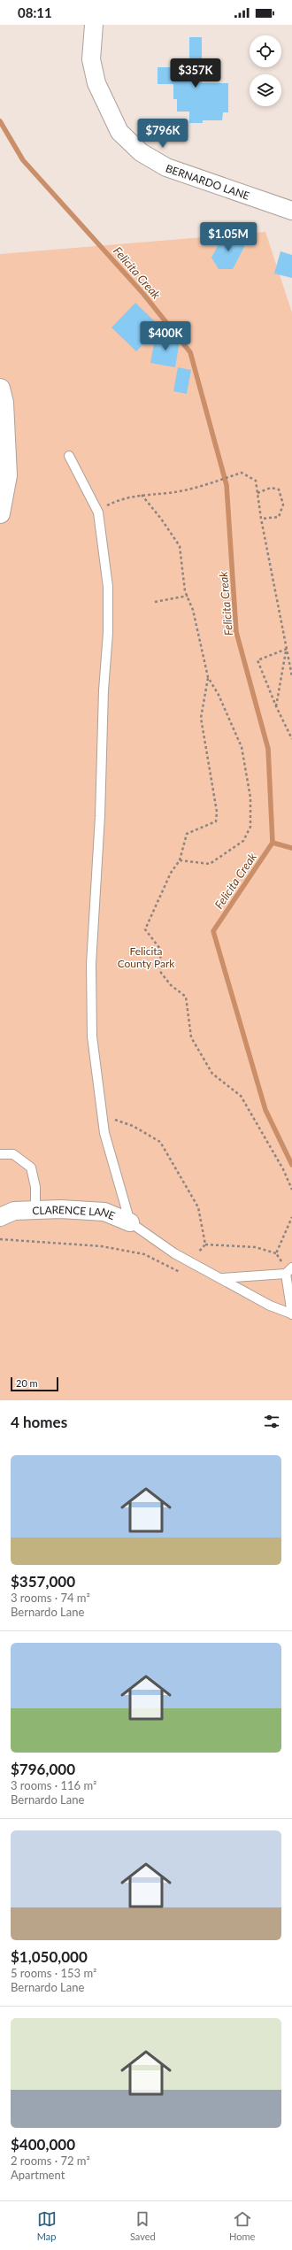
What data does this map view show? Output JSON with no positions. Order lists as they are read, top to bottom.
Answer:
{
  "streets": {
    "street": ["BERNARDO LANE", "CLARENCE LANE"]
  },
  "water": ["Felicita Creak"],
  "parks": ["Felicita County Park"],
  "scale_bar": "20 m",
  "page": {
    "status": "08:11",
    "price": [
      "$357K",
      "$796K",
      "$1.05M",
      "$400K"
    ],
    "scale": "20 m",
    "heading": "4 homes",
    "list": [
      {
        "name": "$357,000",
        "note": "3 rooms · 74 m² · Bernardo Lane"
      },
      {
        "name": "$796,000",
        "note": "3 rooms · 116 m² · Bernardo Lane"
      },
      {
        "name": "$1,050,000",
        "note": "5 rooms · 153 m² · Bernardo Lane"
      },
      {
        "name": "$400,000",
        "note": "2 rooms · 72 m² · Apartment"
      }
    ],
    "tabs": ["Map", "Saved", "Home"]
  }
}
